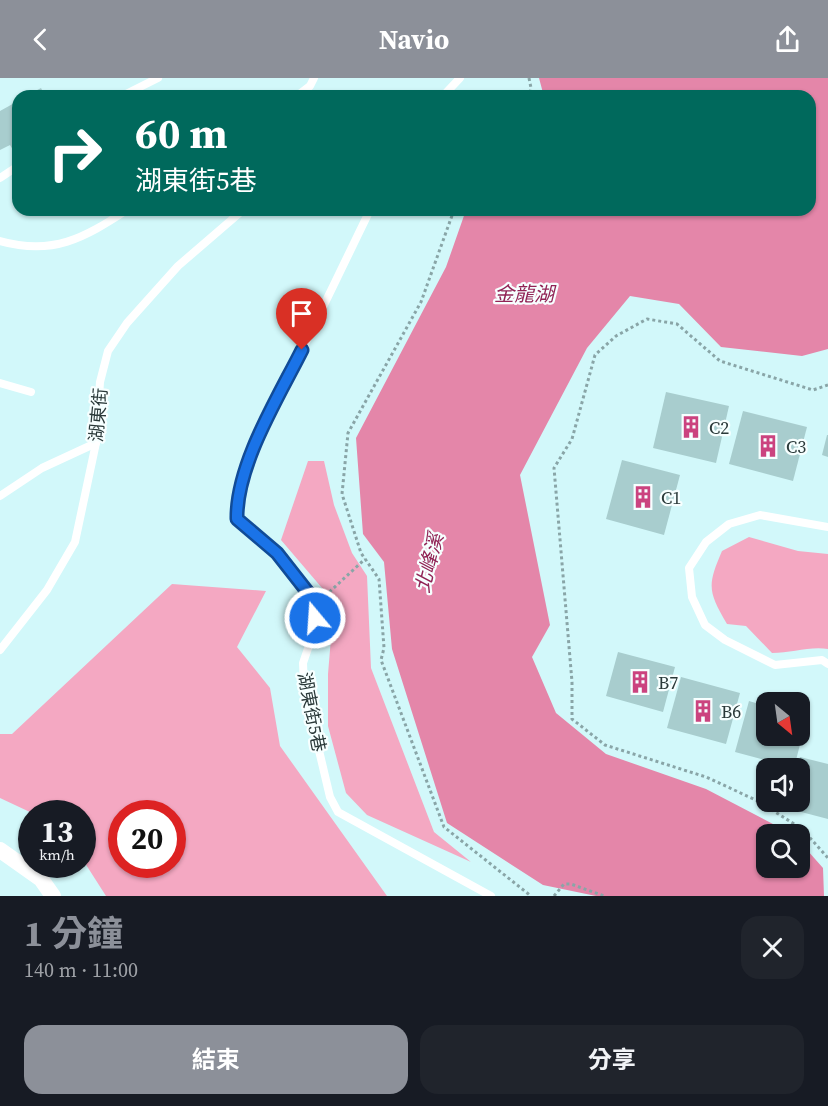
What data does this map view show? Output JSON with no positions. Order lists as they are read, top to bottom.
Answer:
{
  "streets": {
    "lane": ["湖東街", "湖東街5巷"]
  },
  "water": ["金龍湖", "北峰溪"],
  "places": {
    "building": [
      "C2",
      "C3",
      "C1",
      "B7",
      "B6"
    ]
  },
  "north": "bottom right",
  "page": {
    "header": "Navio",
    "turn": ["60 m", "湖東街5巷"],
    "speed": "13 km/h",
    "limit": "20",
    "heading": ["1 分鐘", "140 m · 11:00"],
    "buttons": ["結束", "分享"]
  }
}
